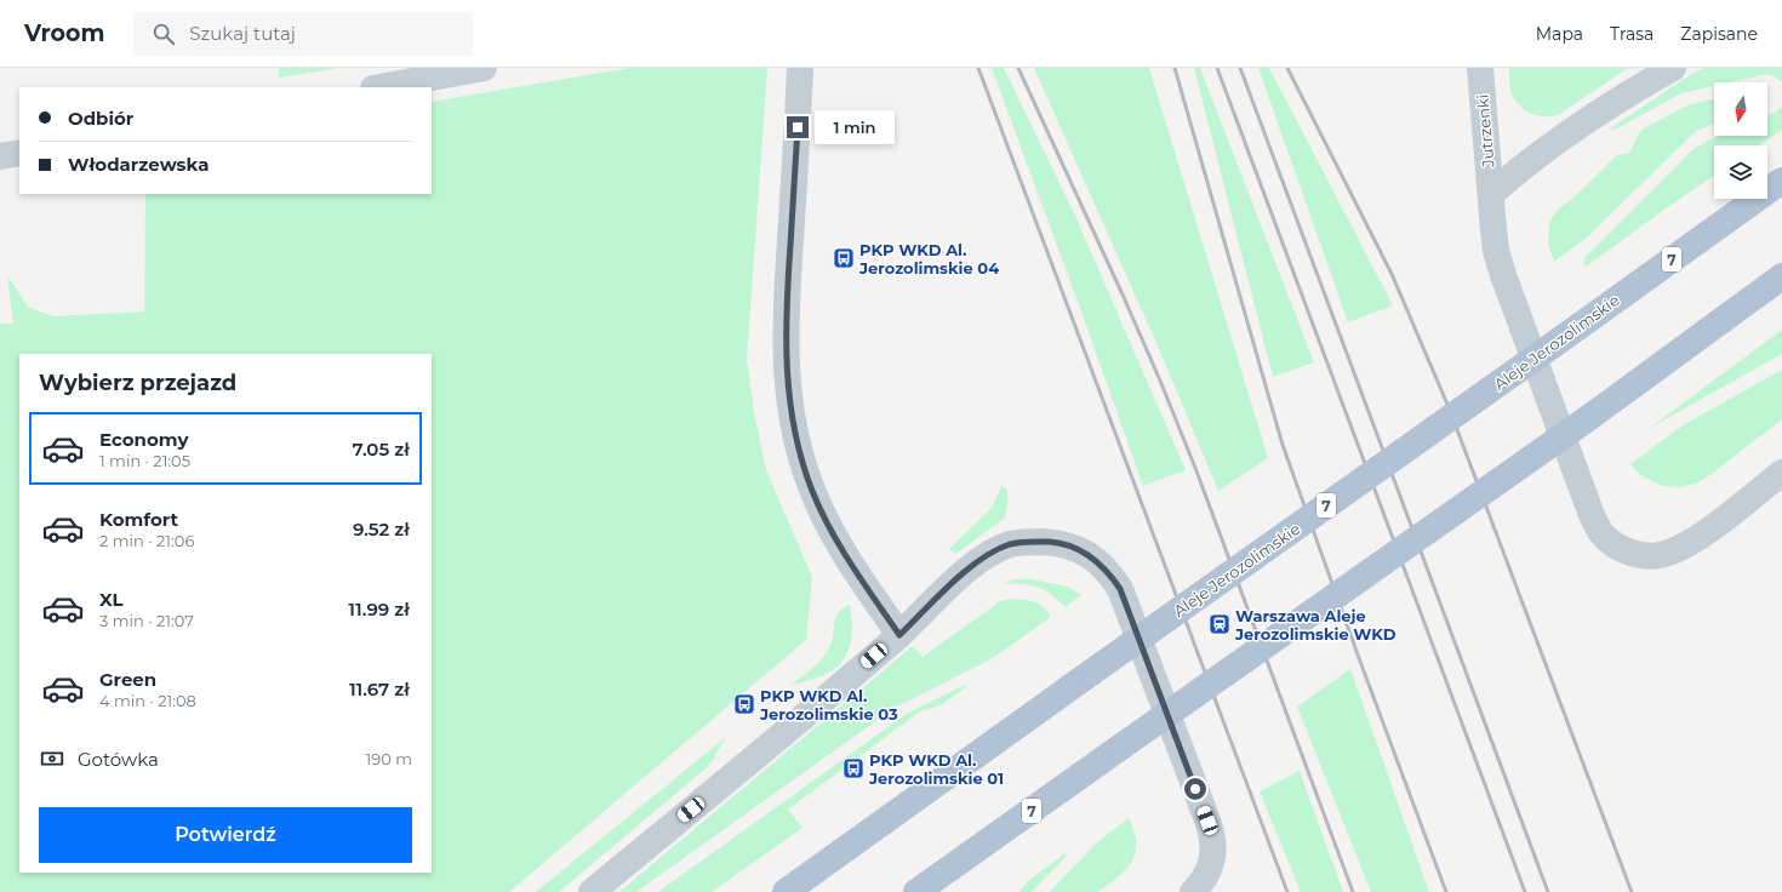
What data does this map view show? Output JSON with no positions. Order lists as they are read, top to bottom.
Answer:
{
  "streets": {
    "main road": ["7", "Aleje Jerozolimskie"],
    "street": ["Jutrzenki"]
  },
  "places": {
    "bus stop": ["PKP WKD Al. Jerozolimskie 04", "PKP WKD Al. Jerozolimskie 03", "PKP WKD Al. Jerozolimskie 01"],
    "station": ["Warszawa Aleje Jerozolimskie WKD"]
  },
  "north": "bottom",
  "page": {
    "header": "Vroom",
    "search": "Szukaj tutaj",
    "nav": ["Mapa", "Trasa", "Zapisane"],
    "banner": ["Odbiór", "Włodarzewska"],
    "bubble": "1 min",
    "heading": "Wybierz przejazd",
    "list": [
      {
        "name": "Economy",
        "note": "1 min · 21:05",
        "value": "7.05 zł"
      },
      {
        "name": "Komfort",
        "note": "2 min · 21:06",
        "value": "9.52 zł"
      },
      {
        "name": "XL",
        "note": "3 min · 21:07",
        "value": "11.99 zł"
      },
      {
        "name": "Green",
        "note": "4 min · 21:08",
        "value": "11.67 zł"
      }
    ],
    "pay": ["Gotówka", "190 m"],
    "buttons": "Potwierdź"
  }
}
